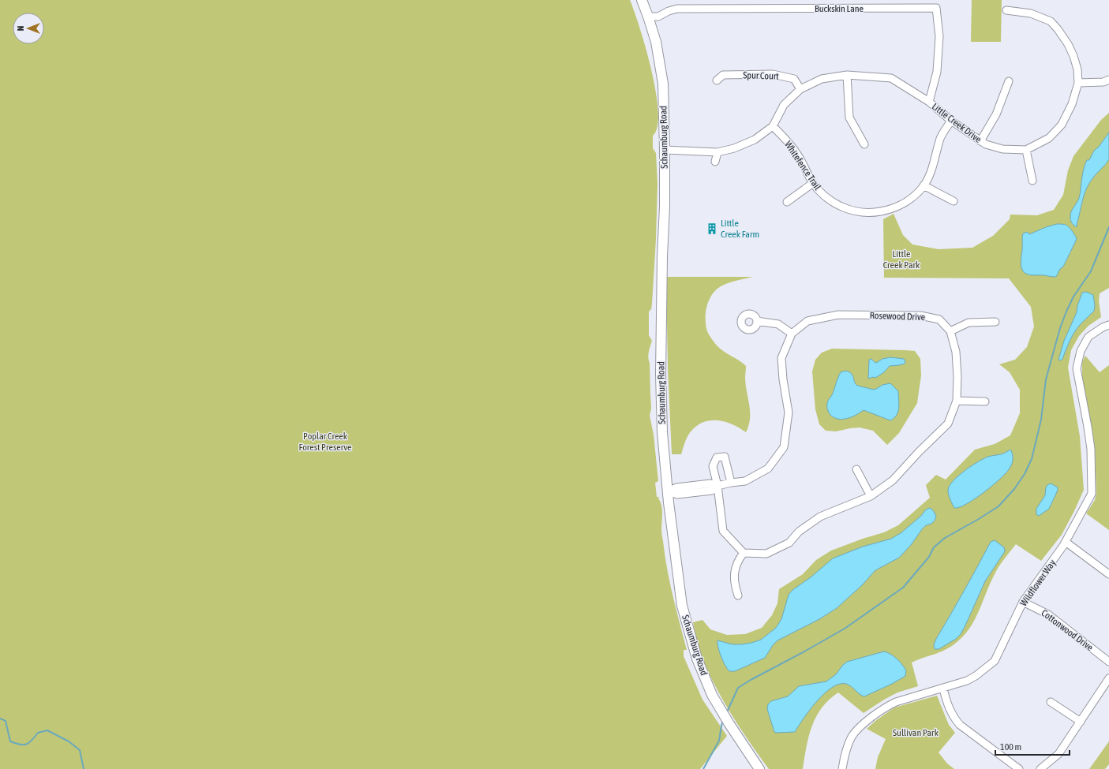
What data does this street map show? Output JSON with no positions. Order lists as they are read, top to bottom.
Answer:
{
  "streets": {
    "main road": ["Schaumburg Road"],
    "street": [
      "Buckskin Lane",
      "Spur Court",
      "Little Creek Drive",
      "Whitefence Trail",
      "Rosewood Drive",
      "Wildflower Way",
      "Cottonwood Drive"
    ]
  },
  "crossings": [
    ["Buckskin Lane", "Little Creek Drive"],
    ["Buckskin Lane", "Schaumburg Road"],
    ["Spur Court", "Little Creek Drive"],
    ["Little Creek Drive", "Schaumburg Road"],
    ["Little Creek Drive", "Whitefence Trail"],
    ["Schaumburg Road", "Rosewood Drive"],
    ["Wildflower Way", "Cottonwood Drive"]
  ],
  "parks": ["Little Creek Park", "Poplar Creek Forest Preserve", "Sullivan Park"],
  "places": {
    "building": ["Little Creek Farm"]
  },
  "scale_bar": "100 m",
  "north": "left"
}
